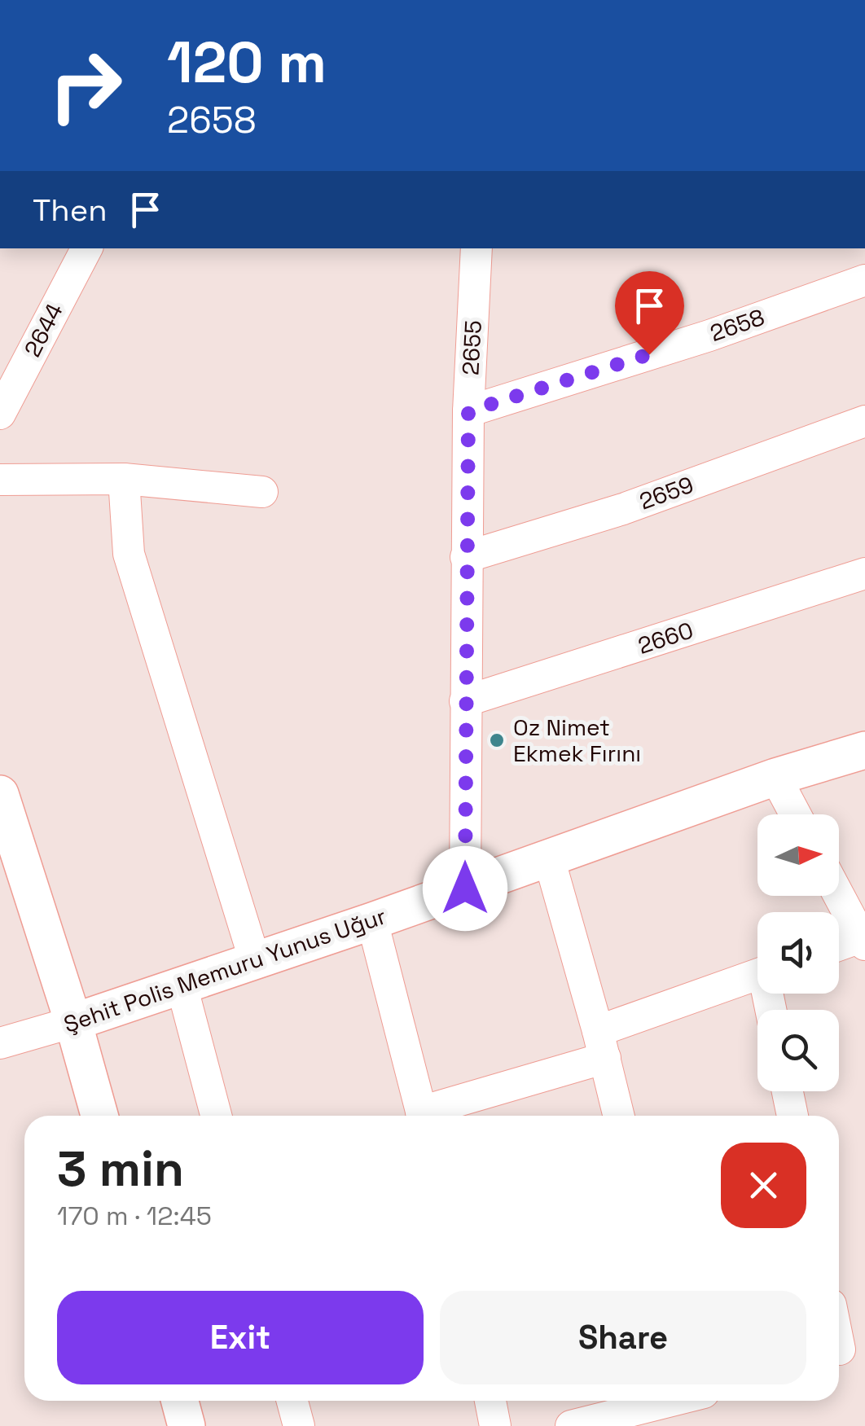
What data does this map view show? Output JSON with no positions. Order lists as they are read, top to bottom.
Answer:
{
  "streets": {
    "main road": ["Şehit Polis Memuru Yunus Uğur"],
    "street": [
      "2658",
      "2644",
      "2655",
      "2659",
      "2660"
    ]
  },
  "crossings": [
    ["2658", "2655"],
    ["2655", "2659"],
    ["2655", "2660"],
    ["2655", "Şehit Polis Memuru Yunus Uğur"]
  ],
  "places": ["Oz Nimet Ekmek Fırını"],
  "north": "right",
  "page": {
    "turn": ["120 m", "2658"],
    "then": "Then",
    "heading": ["3 min", "170 m · 12:45"],
    "buttons": ["Exit", "Share"]
  }
}
